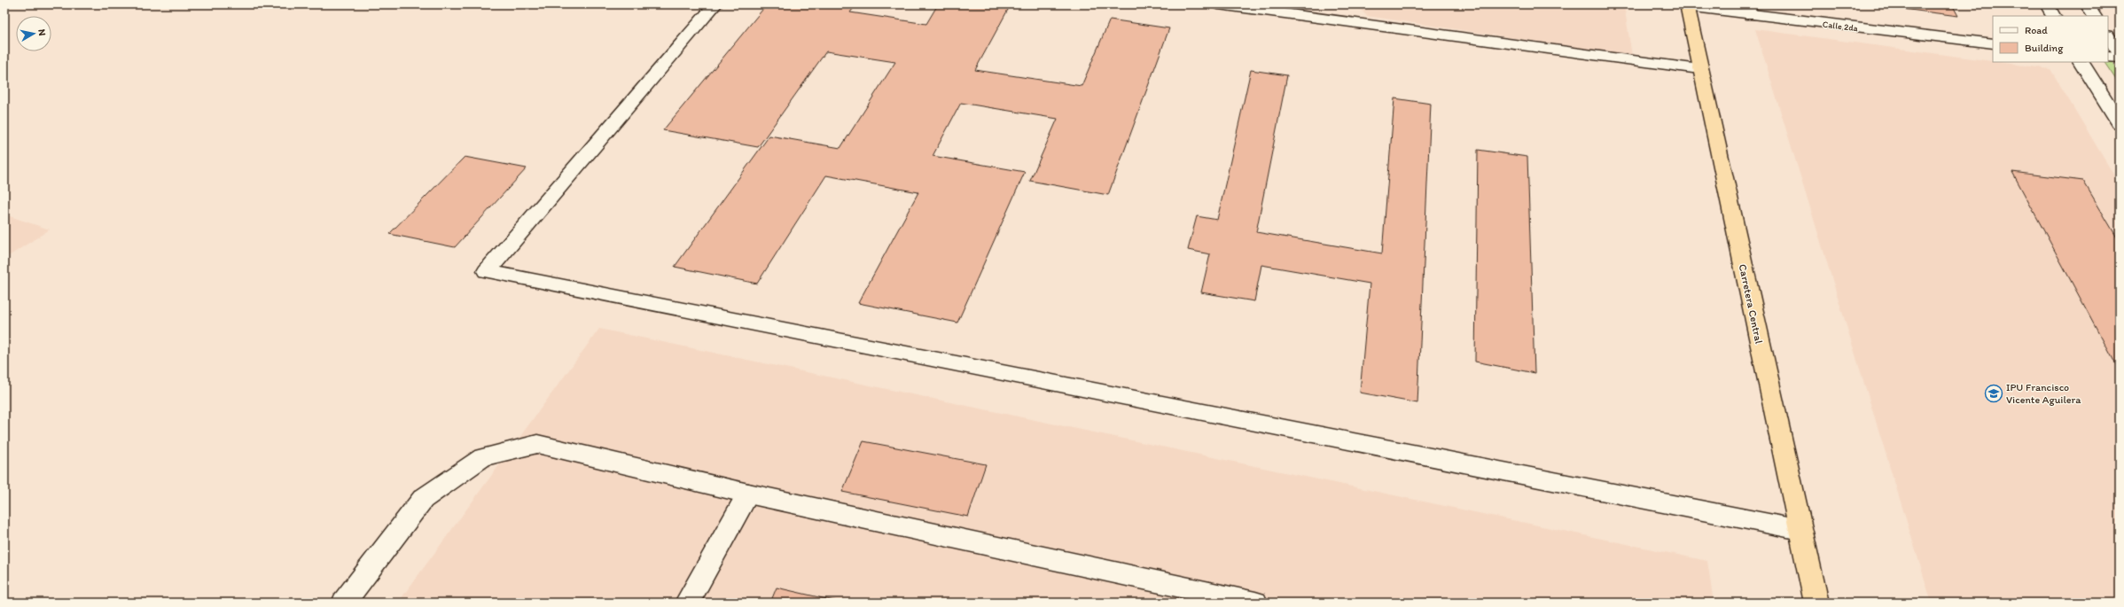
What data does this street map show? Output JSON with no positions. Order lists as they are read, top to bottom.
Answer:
{
  "streets": {
    "highway": ["Carretera Central"],
    "street": ["Calle 2da"]
  },
  "crossings": [
    ["Calle 2da", "Carretera Central"]
  ],
  "places": {
    "school or university": ["IPU Francisco Vicente Aguilera"]
  },
  "legend": ["Road", "Building"],
  "north": "right"
}
